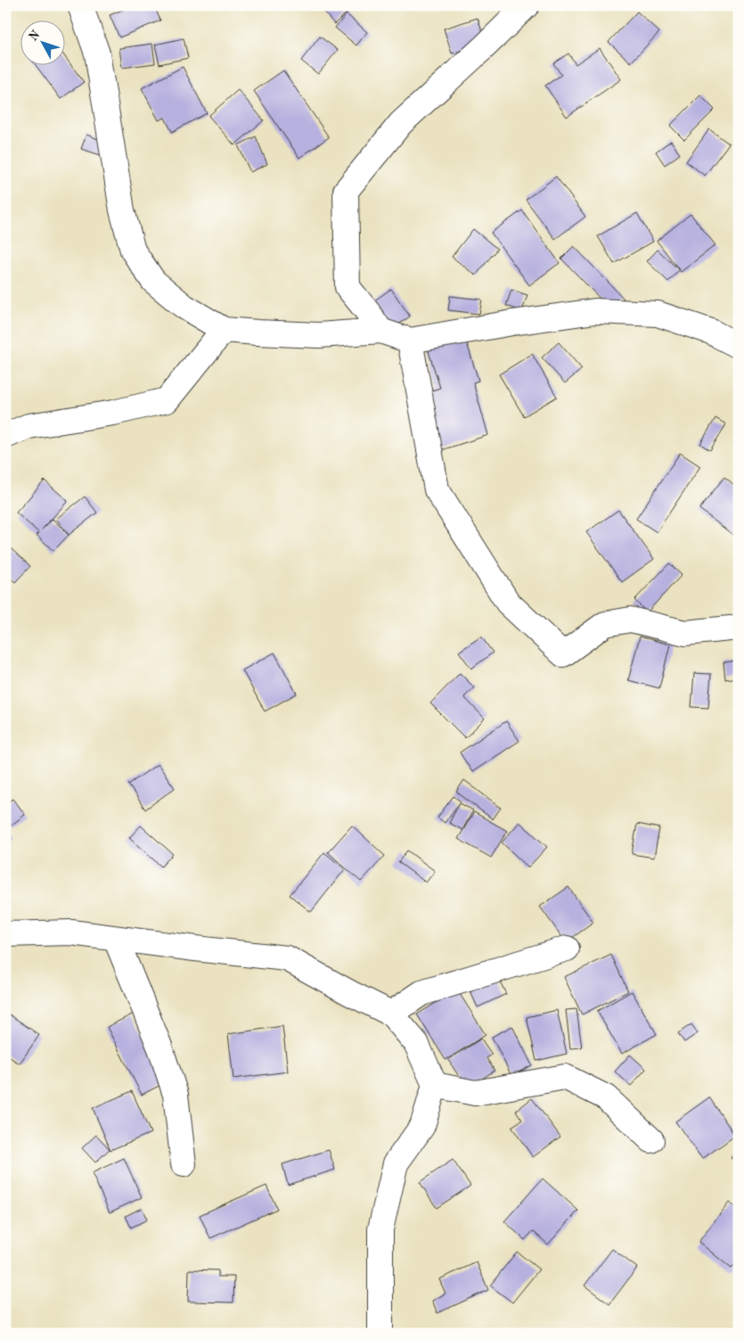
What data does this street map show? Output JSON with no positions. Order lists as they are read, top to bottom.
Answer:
{
  "north": "top left"
}
